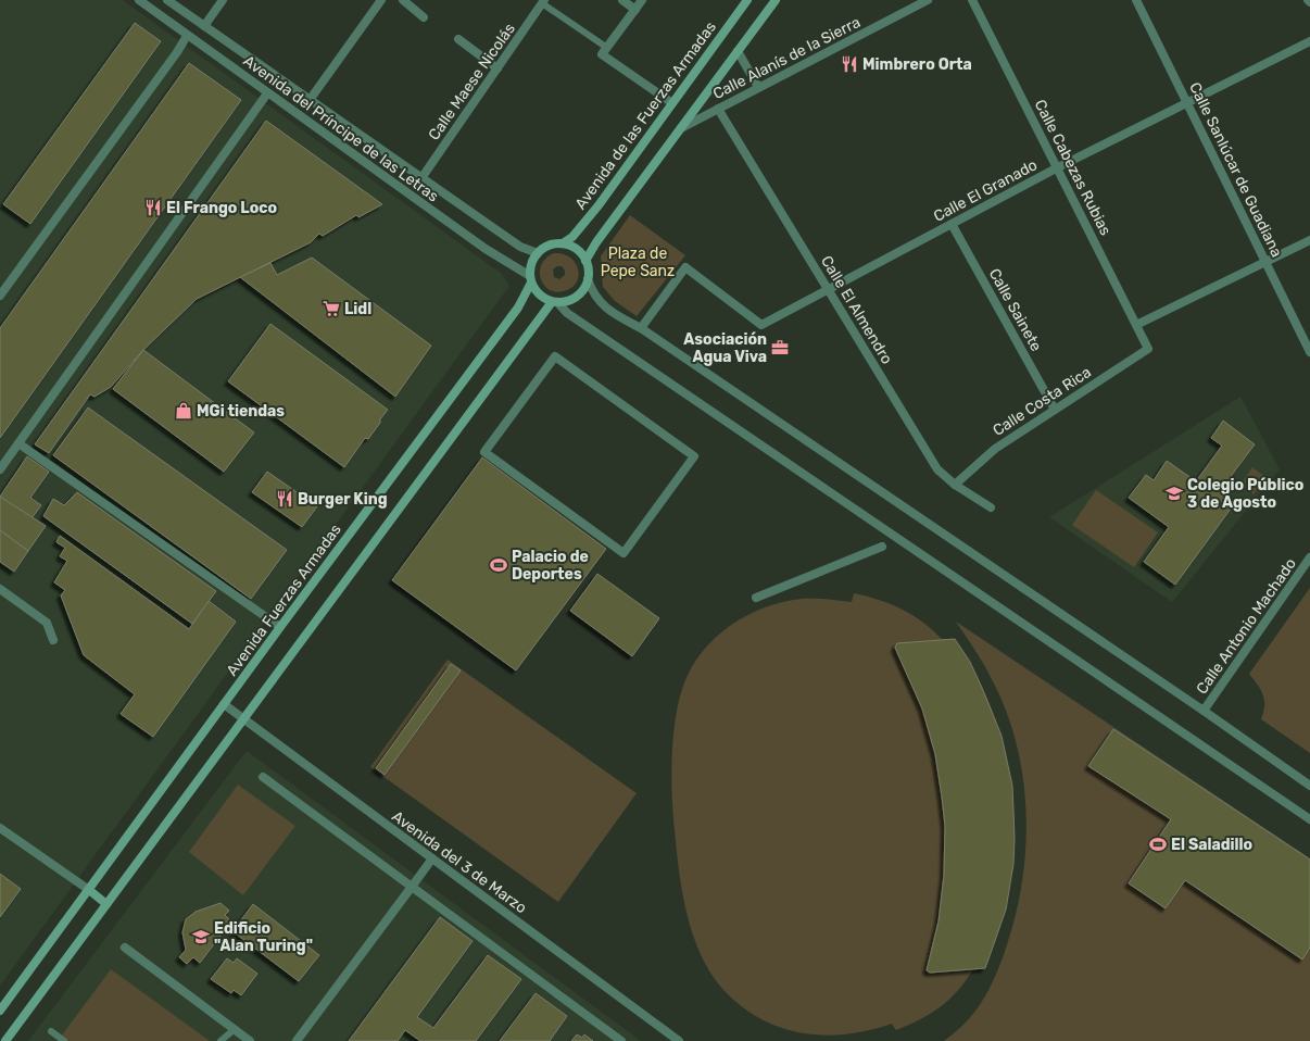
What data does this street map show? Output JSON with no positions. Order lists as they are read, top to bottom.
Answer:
{
  "streets": {
    "main road": ["Avenida de las Fuerzas Armadas", "Avenida Fuerzas Armadas"],
    "street": [
      "Calle Alanís de la Sierra",
      "Calle Maese Nicolás",
      "Avenida del Príncipe de las Letras",
      "Calle Cabezas Rubias",
      "Calle Sanlúcar de Guadiana",
      "Calle El Granado",
      "Calle El Almendro",
      "Calle Sainete",
      "Calle Costa Rica",
      "Calle Antonio Machado",
      "Avenida del 3 de Marzo"
    ]
  },
  "crossings": [
    ["Calle Alanís de la Sierra", "Calle El Almendro"],
    ["Calle Maese Nicolás", "Avenida del Príncipe de las Letras"],
    ["Avenida de las Fuerzas Armadas", "Avenida del Príncipe de las Letras"],
    ["Avenida de las Fuerzas Armadas", "Avenida Fuerzas Armadas"],
    ["Avenida del Príncipe de las Letras", "Avenida Fuerzas Armadas"],
    ["Calle Cabezas Rubias", "Calle El Granado"],
    ["Calle Cabezas Rubias", "Calle Costa Rica"],
    ["Calle Sanlúcar de Guadiana", "Calle El Granado"],
    ["Calle El Granado", "Calle El Almendro"],
    ["Calle El Granado", "Calle Sainete"],
    ["Calle El Almendro", "Calle Costa Rica"],
    ["Calle Sainete", "Calle Costa Rica"],
    ["Avenida Fuerzas Armadas", "Avenida del 3 de Marzo"]
  ],
  "parks": ["Plaza de Pepe Sanz"],
  "places": {
    "restaurant": ["Mimbrero Orta", "El Frango Loco", "Burger King"],
    "supermarket": ["Lidl"],
    "office": ["Asociación Agua Viva"],
    "shop": ["MGi tiendas"],
    "school or university": ["Colegio Público 3 de Agosto", "Edificio \"Alan Turing\""],
    "sports": ["Palacio de Deportes", "El Saladillo"]
  }
}
